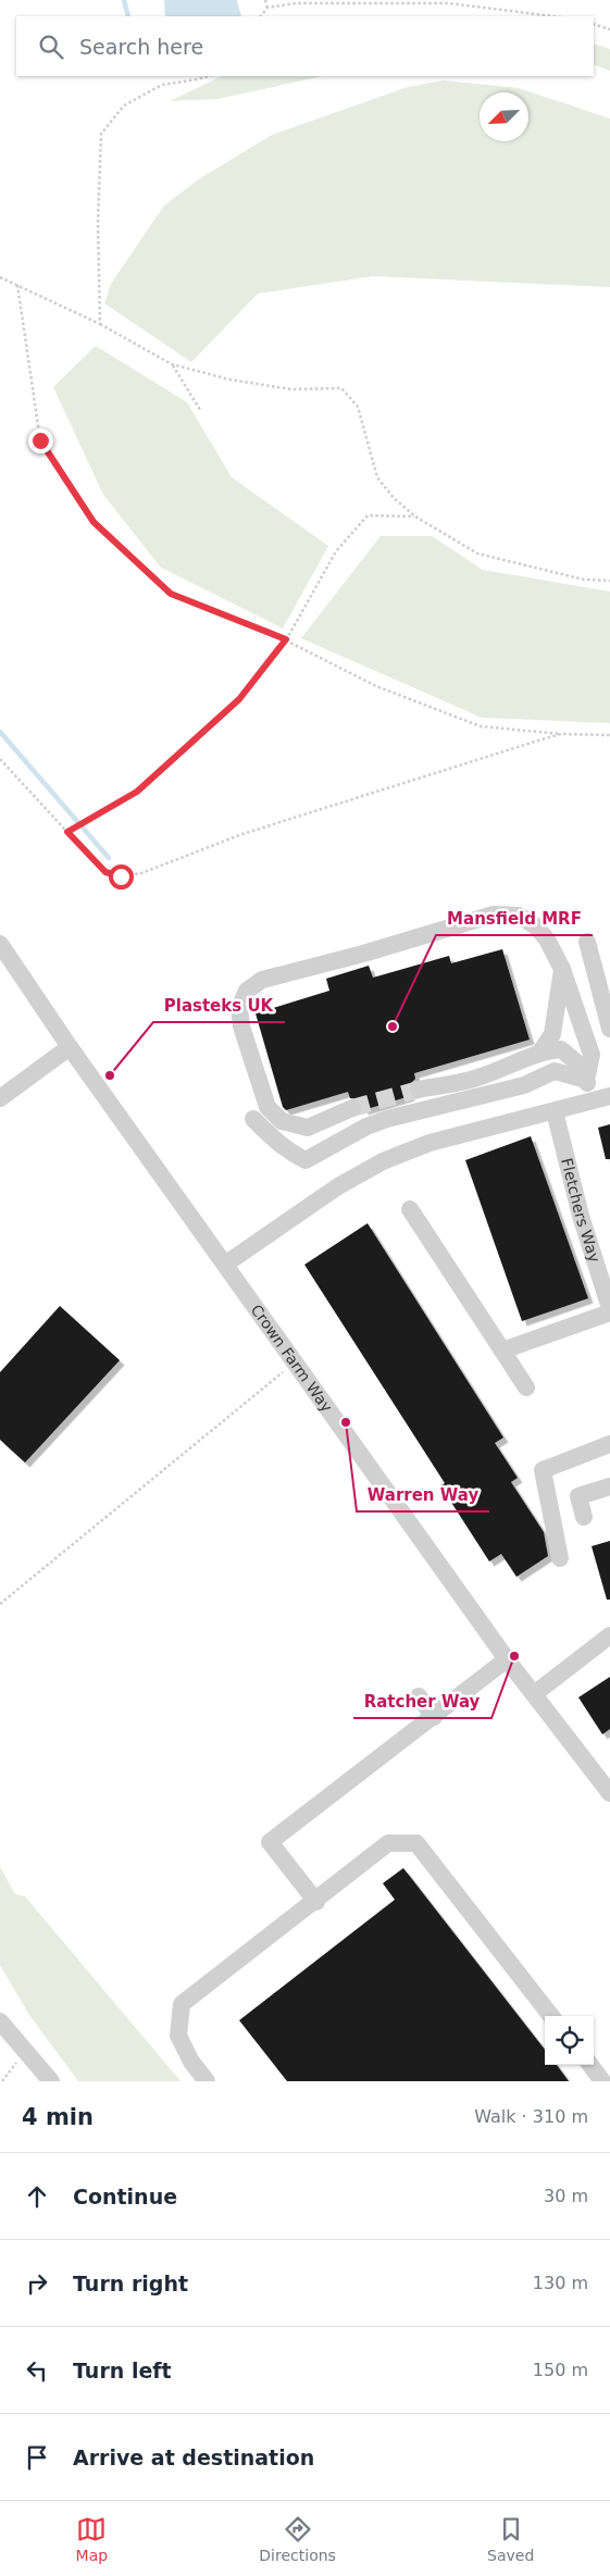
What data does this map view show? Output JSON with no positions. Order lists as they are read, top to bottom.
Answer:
{
  "streets": {
    "street": ["Fletchers Way", "Crown Farm Way"]
  },
  "places": [
    "Mansfield MRF",
    "Plasteks UK",
    "Warren Way",
    "Ratcher Way"
  ],
  "north": "bottom left",
  "page": {
    "search": "Search here",
    "heading": ["4 min", "Walk · 310 m"],
    "list": [
      ["Continue", "30 m"],
      ["Turn right", "130 m"],
      ["Turn left", "150 m"],
      "Arrive at destination"
    ],
    "nav": ["Map", "Directions", "Saved"]
  }
}
